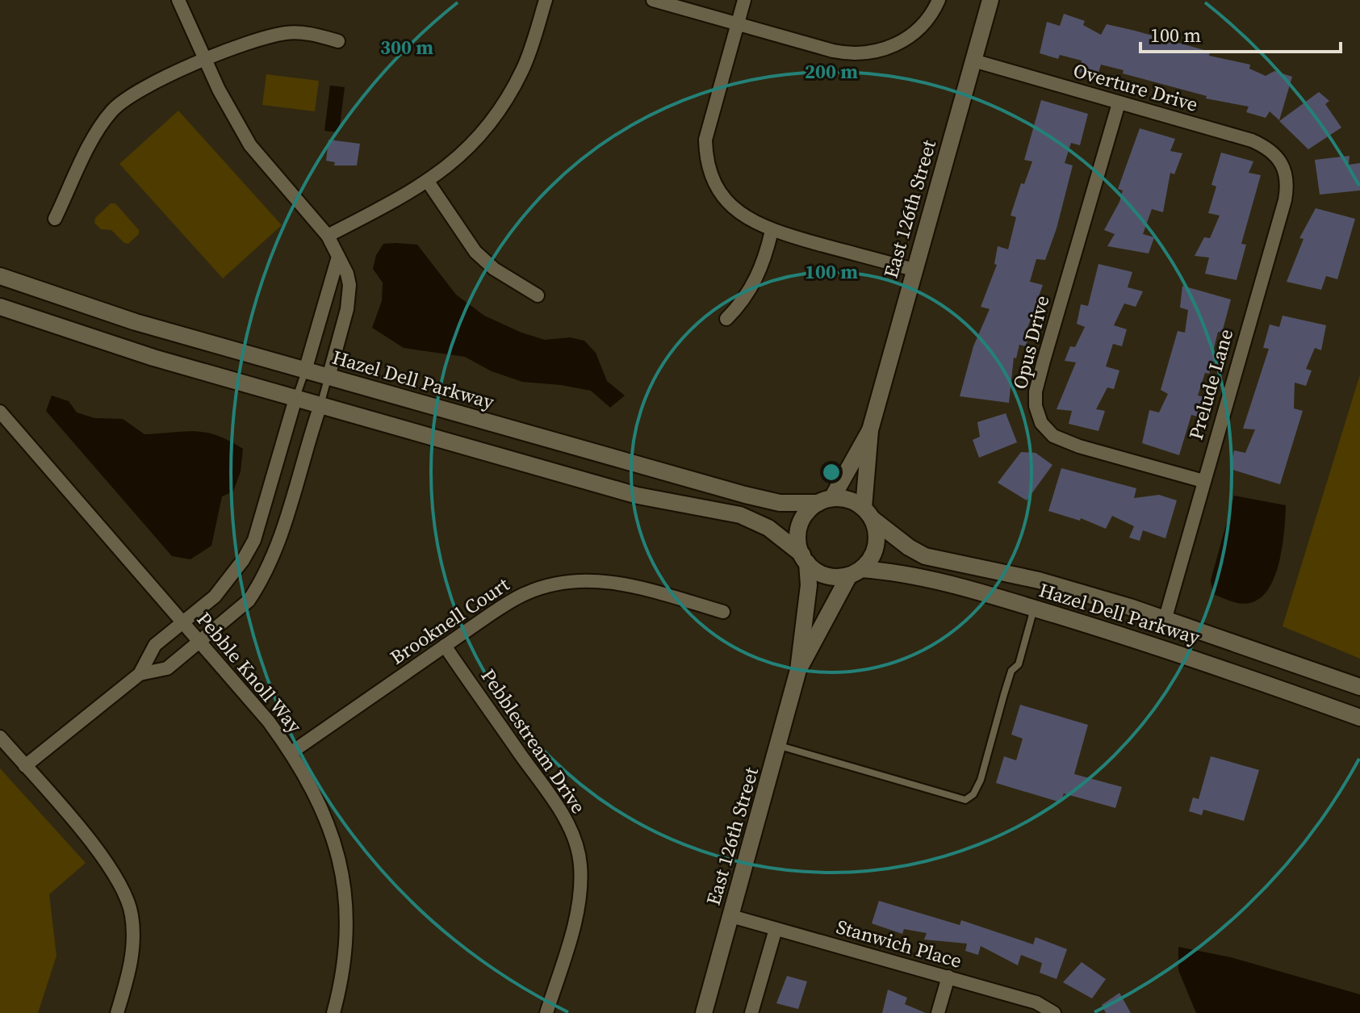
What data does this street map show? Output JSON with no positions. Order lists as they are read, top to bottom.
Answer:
{
  "streets": {
    "main road": ["East 126th Street", "Hazel Dell Parkway"],
    "street": [
      "Overture Drive",
      "Opus Drive",
      "Prelude Lane",
      "Brooknell Court",
      "Pebble Knoll Way",
      "Pebblestream Drive",
      "Stanwich Place"
    ]
  },
  "crossings": [
    ["Overture Drive", "East 126th Street"],
    ["Overture Drive", "Opus Drive"],
    ["Overture Drive", "Prelude Lane"],
    ["East 126th Street", "Hazel Dell Parkway"],
    ["East 126th Street", "Stanwich Place"],
    ["Opus Drive", "Prelude Lane"],
    ["Hazel Dell Parkway", "Prelude Lane"],
    ["Brooknell Court", "Pebble Knoll Way"],
    ["Brooknell Court", "Pebblestream Drive"]
  ],
  "scale_bar": "100 m",
  "rings": ["300 m", "200 m", "100 m"]
}
